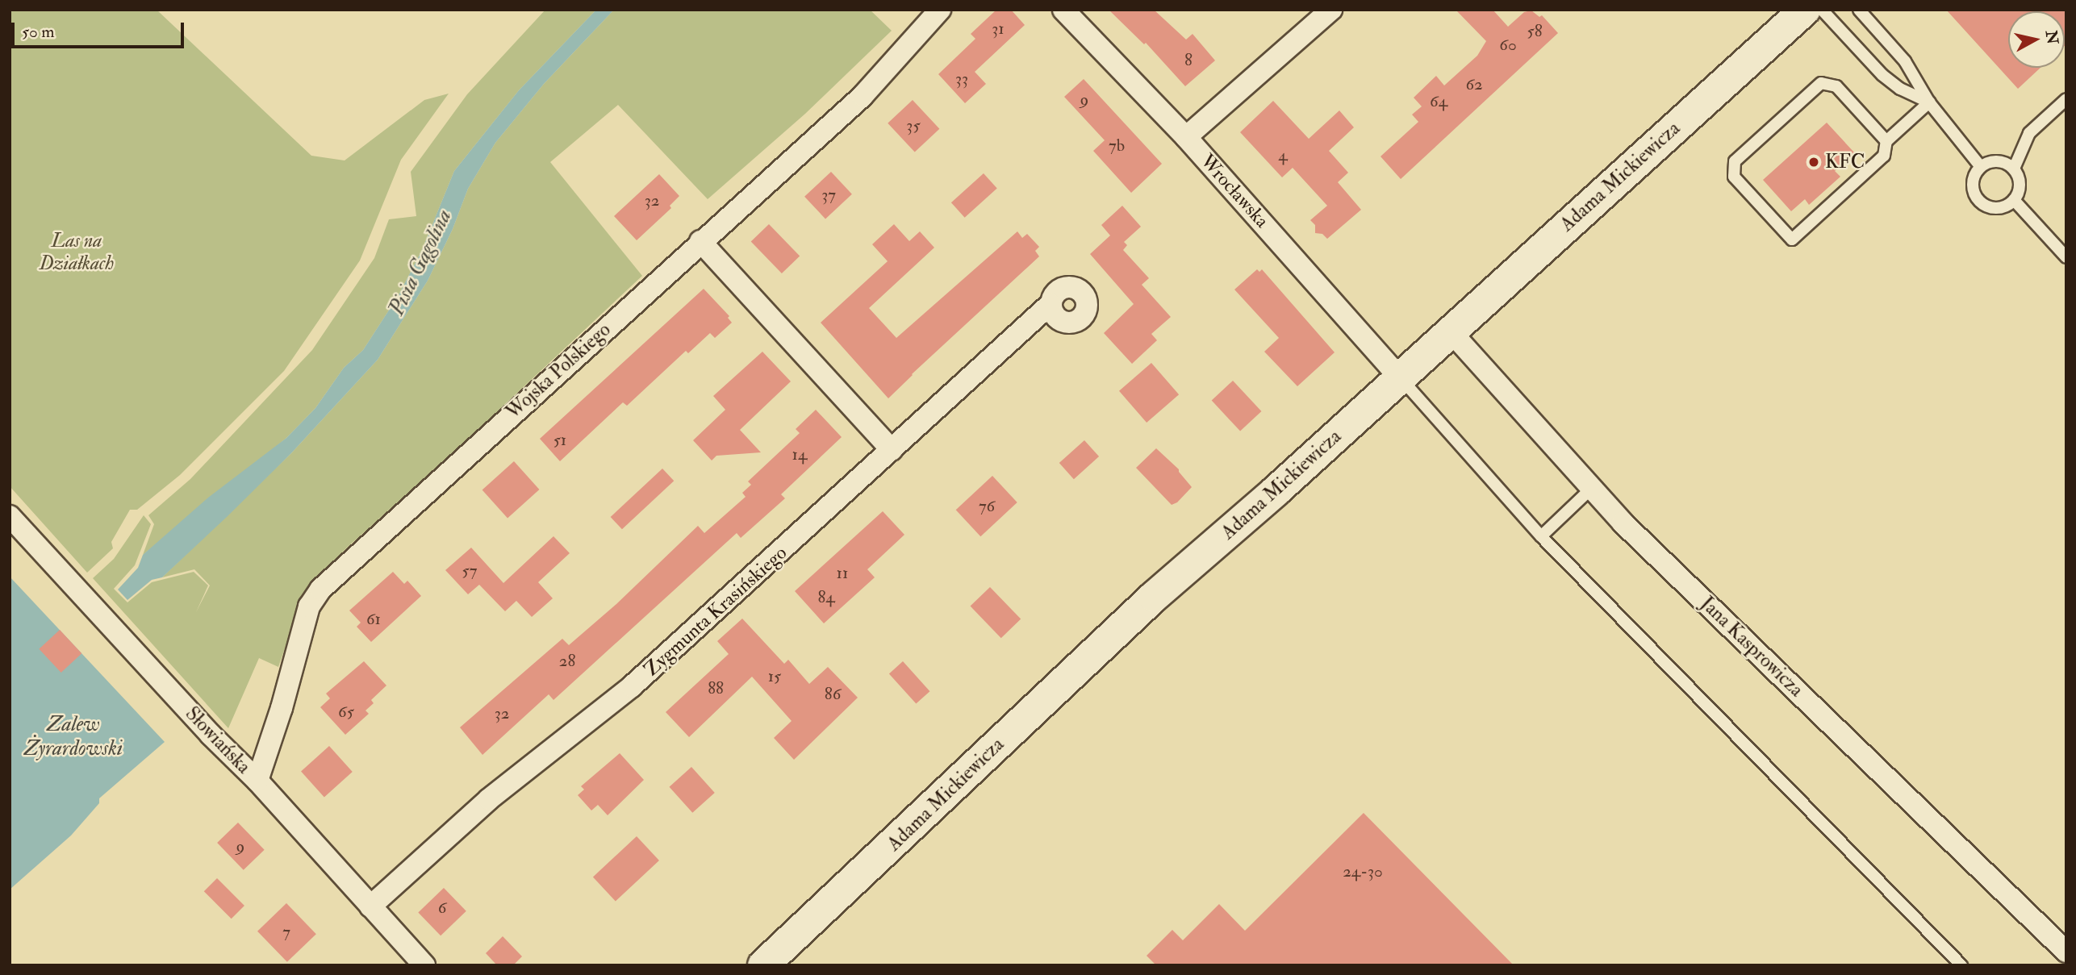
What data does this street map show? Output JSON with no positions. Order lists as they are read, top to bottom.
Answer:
{
  "streets": {
    "street": [
      "Adama Mickiewicza",
      "Wrocławska",
      "Wojska Polskiego",
      "Zygmunta Krasińskiego",
      "Jana Kasprowicza",
      "Słowiańska"
    ]
  },
  "crossings": [
    ["Adama Mickiewicza", "Wrocławska"],
    ["Adama Mickiewicza", "Jana Kasprowicza"],
    ["Wojska Polskiego", "Słowiańska"],
    ["Zygmunta Krasińskiego", "Słowiańska"]
  ],
  "water": ["Pisia Gągolina", "Zalew Żyrardowski"],
  "parks": ["Las na Działkach"],
  "places": ["KFC"],
  "house_numbers": [
    "31",
    "58",
    "60",
    "8",
    "33",
    "62",
    "9",
    "64",
    "35",
    "7b",
    "4",
    "37",
    "32",
    "51",
    "14",
    "76",
    "57",
    "11",
    "84",
    "61",
    "28",
    "15",
    "88",
    "86",
    "65",
    "32",
    "9",
    "24-30",
    "6",
    "7"
  ],
  "scale_bar": "50 m",
  "north": "right"
}
